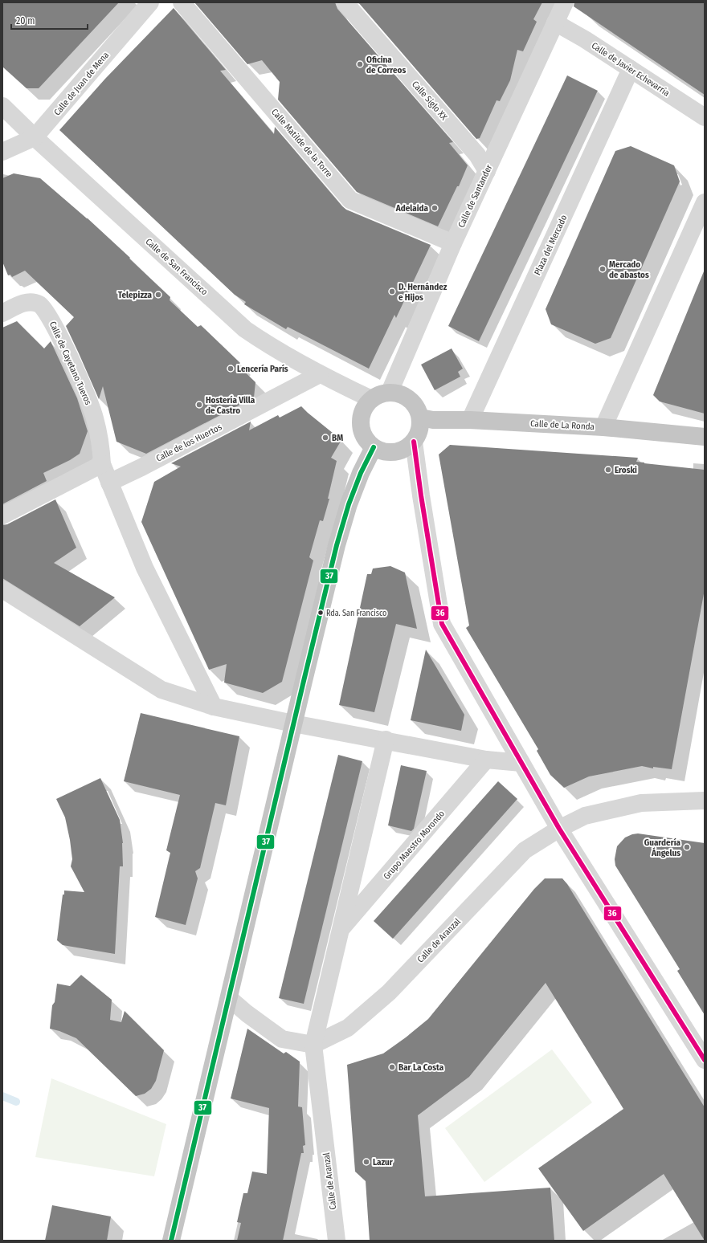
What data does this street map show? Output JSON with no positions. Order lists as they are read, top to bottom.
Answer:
{
  "streets": {
    "highway": ["Calle de La Ronda"],
    "street": [
      "Calle de Javier Echevarría",
      "Calle de Juan de Mena",
      "Calle Siglo XX",
      "Calle Matilde de la Torre",
      "Calle de Santander",
      "Plaza del Mercado",
      "Calle de San Francisco",
      "Calle de Cayetano Tueros",
      "Calle de los Huertos",
      "Grupo Maestro Morondo",
      "Calle de Aranzal"
    ]
  },
  "crossings": [
    ["Calle de Javier Echevarría", "Calle de Santander"],
    ["Calle de Javier Echevarría", "Plaza del Mercado"],
    ["Calle de Juan de Mena", "Calle de San Francisco"],
    ["Calle Siglo XX", "Calle de Santander"],
    ["Calle Matilde de la Torre", "Calle de Santander"],
    ["Calle de Santander", "Calle de San Francisco"],
    ["Calle de Santander", "Calle de La Ronda"],
    ["Plaza del Mercado", "Calle de La Ronda"],
    ["Calle de San Francisco", "Calle de La Ronda"],
    ["Calle de San Francisco", "Calle de los Huertos"],
    ["Calle de Cayetano Tueros", "Calle de los Huertos"],
    ["Grupo Maestro Morondo", "Calle de Aranzal"]
  ],
  "places": [
    "Oficina de Correos",
    "Adelaida",
    "Mercado de abastos",
    "D. Hernández e Hijos",
    "Telepizza",
    "Lencería París",
    "Hostería Villa de Castro",
    "BM",
    "Eroski",
    "Rda. San Francisco",
    "Guardería Ángelus",
    "Bar La Costa",
    "Lazur"
  ],
  "lines": ["transit line 36", "transit line 37"],
  "scale_bar": "20 m"
}
